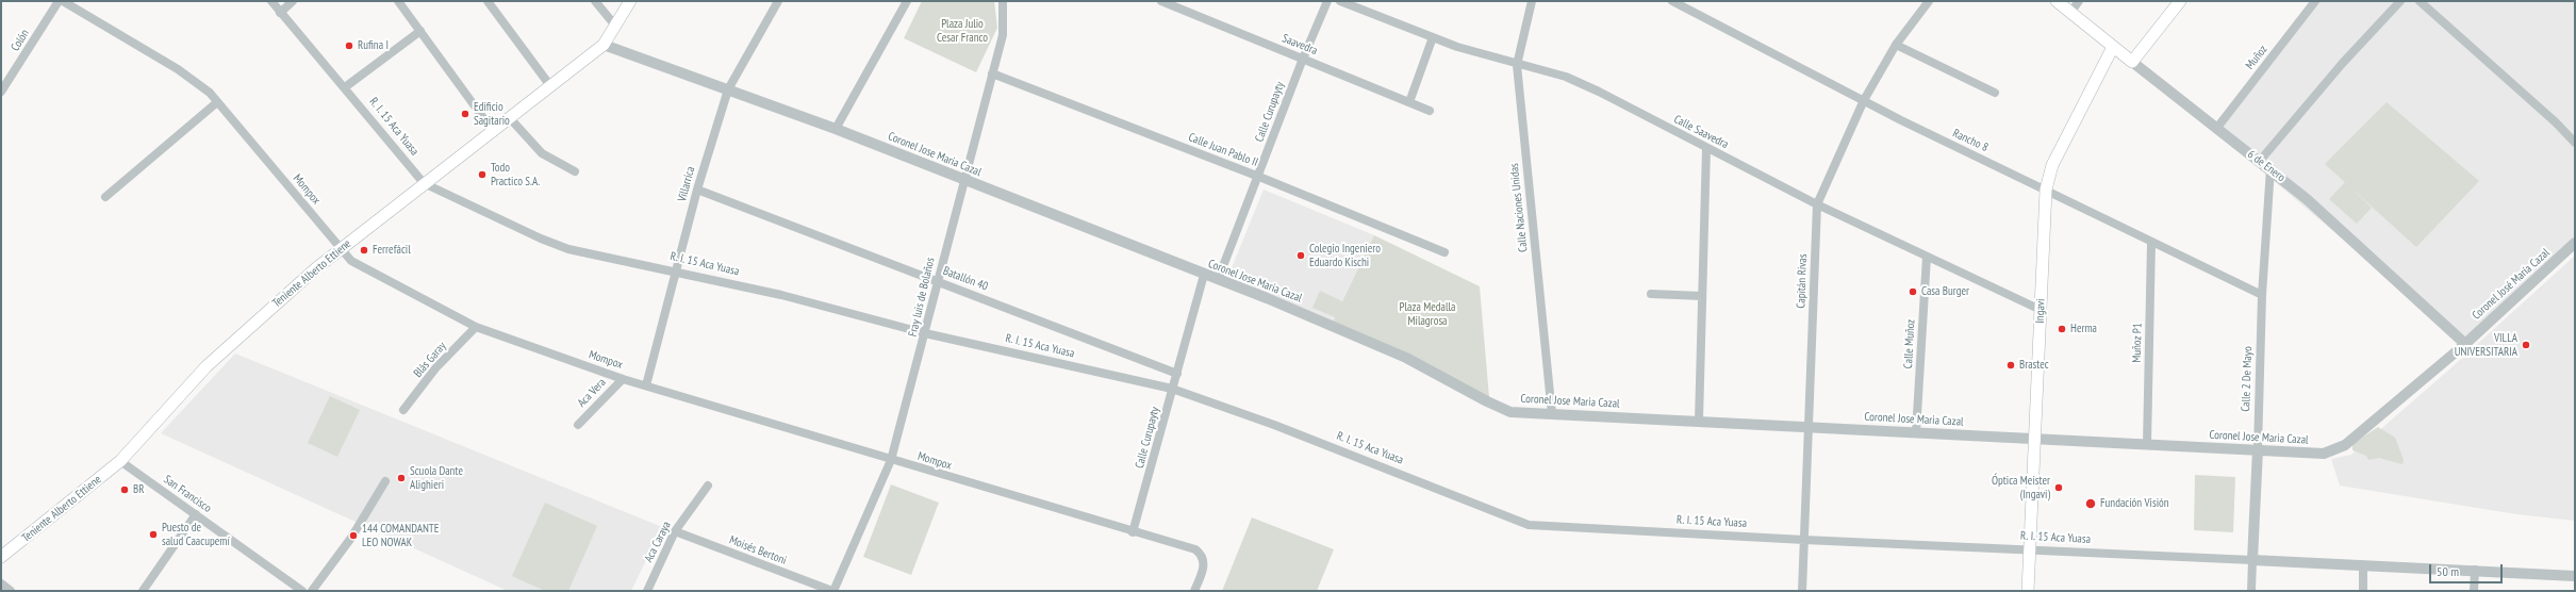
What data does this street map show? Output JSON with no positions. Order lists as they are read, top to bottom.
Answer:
{
  "streets": {
    "main road": ["6 de Enero", "Teniente Alberto Ettiene", "Ingavi"],
    "street": [
      "Colón",
      "Saavedra",
      "Muñoz",
      "Calle Curupayty",
      "R. I. 15 Aca Yuasa",
      "Calle Saavedra",
      "Rancho 8",
      "Calle Juan Pablo II",
      "Coronel Jose Maria Cazal",
      "Villarrica",
      "Mompox",
      "Calle Naciones Unidas",
      "Batallón 40",
      "Capitán Rivas",
      "Coronel José María Cazal",
      "Fray luis de Bolaños",
      "Muñoz P1",
      "Calle Muñoz",
      "Blás Garay",
      "Calle 2 De Mayo",
      "Aca Vera",
      "San Francisco",
      "Aca Caraya",
      "Moisés Bertoni"
    ]
  },
  "crossings": [
    ["Saavedra", "Calle Curupayty"],
    ["Muñoz", "6 de Enero"],
    ["Calle Curupayty", "R. I. 15 Aca Yuasa"],
    ["Calle Curupayty", "Calle Juan Pablo II"],
    ["Calle Curupayty", "Coronel Jose Maria Cazal"],
    ["Calle Curupayty", "Mompox"],
    ["Calle Curupayty", "Batallón 40"],
    ["R. I. 15 Aca Yuasa", "Villarrica"],
    ["R. I. 15 Aca Yuasa", "Teniente Alberto Ettiene"],
    ["R. I. 15 Aca Yuasa", "Capitán Rivas"],
    ["R. I. 15 Aca Yuasa", "Fray luis de Bolaños"],
    ["R. I. 15 Aca Yuasa", "Ingavi"],
    ["R. I. 15 Aca Yuasa", "Calle 2 De Mayo"],
    ["Calle Saavedra", "Calle Naciones Unidas"],
    ["Calle Saavedra", "Capitán Rivas"],
    ["Calle Saavedra", "Ingavi"],
    ["Calle Saavedra", "Calle Muñoz"],
    ["Rancho 8", "Capitán Rivas"],
    ["Rancho 8", "Ingavi"],
    ["Rancho 8", "Muñoz P1"],
    ["Rancho 8", "Calle 2 De Mayo"],
    ["Calle Juan Pablo II", "Fray luis de Bolaños"],
    ["Coronel Jose Maria Cazal", "6 de Enero"],
    ["Coronel Jose Maria Cazal", "Villarrica"],
    ["Coronel Jose Maria Cazal", "Calle Naciones Unidas"],
    ["Coronel Jose Maria Cazal", "Teniente Alberto Ettiene"],
    ["Coronel Jose Maria Cazal", "Capitán Rivas"],
    ["Coronel Jose Maria Cazal", "Coronel José María Cazal"],
    ["Coronel Jose Maria Cazal", "Fray luis de Bolaños"],
    ["Coronel Jose Maria Cazal", "Ingavi"],
    ["Coronel Jose Maria Cazal", "Muñoz P1"],
    ["Coronel Jose Maria Cazal", "Calle Muñoz"],
    ["Coronel Jose Maria Cazal", "Calle 2 De Mayo"],
    ["6 de Enero", "Coronel José María Cazal"],
    ["6 de Enero", "Ingavi"],
    ["6 de Enero", "Calle 2 De Mayo"],
    ["Villarrica", "Mompox"],
    ["Villarrica", "Batallón 40"],
    ["Mompox", "Teniente Alberto Ettiene"],
    ["Mompox", "Fray luis de Bolaños"],
    ["Mompox", "Blás Garay"],
    ["Mompox", "Aca Vera"],
    ["Teniente Alberto Ettiene", "San Francisco"],
    ["Batallón 40", "Fray luis de Bolaños"],
    ["Fray luis de Bolaños", "Moisés Bertoni"],
    ["Aca Caraya", "Moisés Bertoni"]
  ],
  "parks": ["Plaza Julio Cesar Franco", "Plaza Medalla Milagrosa"],
  "places": [
    "Rufina I",
    "Edificio Sagitario",
    "Todo Practico S.A.",
    "Ferrefácil",
    "Colegio Ingeniero Eduardo Kischi",
    "Casa Burger",
    "Herma",
    "VILLA UNIVERSITARIA",
    "Brastec",
    "Scuola Dante Alighieri",
    "Óptica Meister (Ingavi)",
    "BR",
    "Fundación Visión",
    "Puesto de salud Caacupemí",
    "144 COMANDANTE LEO NOWAK"
  ],
  "scale_bar": "50 m"
}
